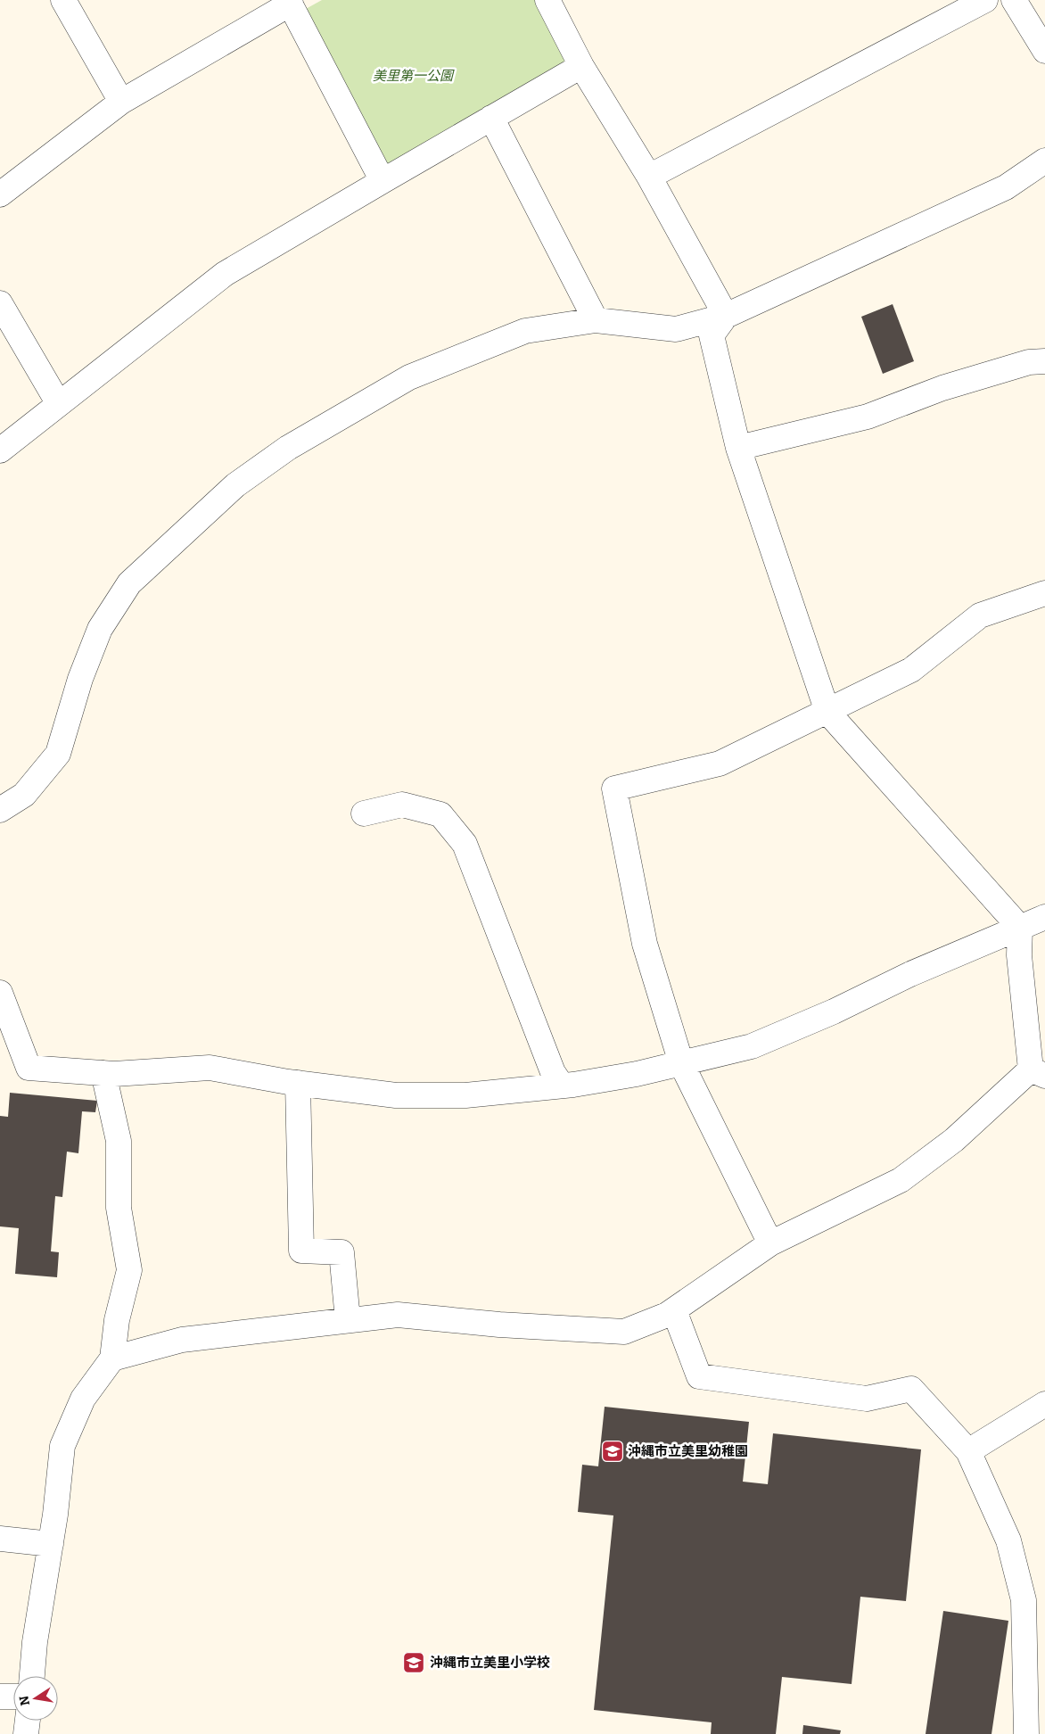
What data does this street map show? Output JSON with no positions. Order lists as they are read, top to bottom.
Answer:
{
  "parks": ["美里第一公園"],
  "places": {
    "school or university": ["沖縄市立美里幼稚園", "沖縄市立美里小学校"]
  },
  "north": "left"
}
